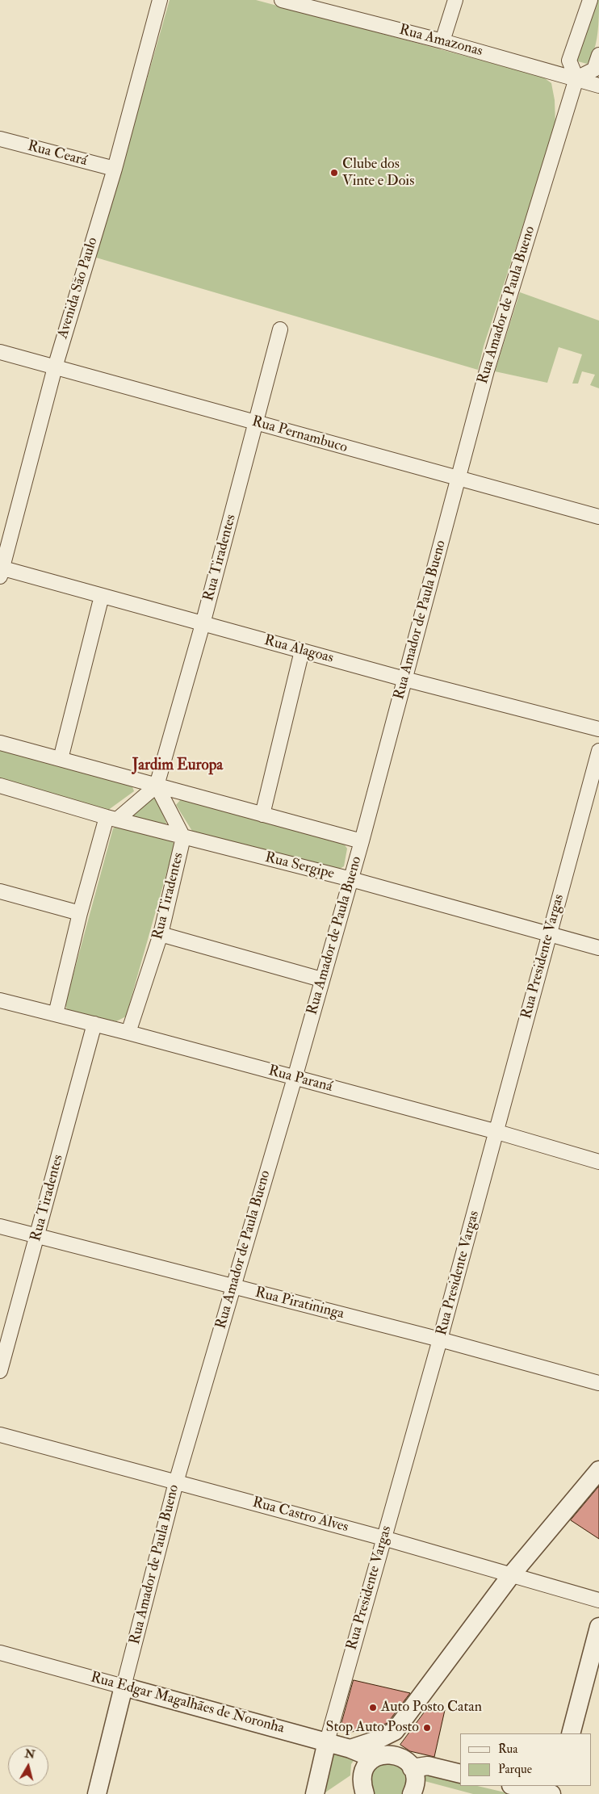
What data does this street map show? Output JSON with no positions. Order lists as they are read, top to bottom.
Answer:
{
  "streets": {
    "street": [
      "Rua Amazonas",
      "Rua Ceará",
      "Avenida São Paulo",
      "Rua Amador de Paula Bueno",
      "Rua Pernambuco",
      "Rua Tiradentes",
      "Rua Alagoas",
      "Rua Sergipe",
      "Rua Presidente Vargas",
      "Rua Paraná",
      "Rua Piratininga",
      "Rua Castro Alves",
      "Rua Edgar Magalhães de Noronha"
    ]
  },
  "crossings": [
    ["Rua Amazonas", "Rua Amador de Paula Bueno"],
    ["Rua Ceará", "Avenida São Paulo"],
    ["Avenida São Paulo", "Rua Pernambuco"],
    ["Avenida São Paulo", "Rua Alagoas"],
    ["Rua Amador de Paula Bueno", "Rua Pernambuco"],
    ["Rua Amador de Paula Bueno", "Rua Alagoas"],
    ["Rua Amador de Paula Bueno", "Rua Sergipe"],
    ["Rua Amador de Paula Bueno", "Rua Paraná"],
    ["Rua Amador de Paula Bueno", "Rua Piratininga"],
    ["Rua Amador de Paula Bueno", "Rua Castro Alves"],
    ["Rua Amador de Paula Bueno", "Rua Edgar Magalhães de Noronha"],
    ["Rua Pernambuco", "Rua Tiradentes"],
    ["Rua Tiradentes", "Rua Alagoas"],
    ["Rua Tiradentes", "Rua Sergipe"],
    ["Rua Tiradentes", "Rua Paraná"],
    ["Rua Tiradentes", "Rua Piratininga"],
    ["Rua Sergipe", "Rua Presidente Vargas"],
    ["Rua Presidente Vargas", "Rua Paraná"],
    ["Rua Presidente Vargas", "Rua Piratininga"],
    ["Rua Presidente Vargas", "Rua Castro Alves"],
    ["Rua Presidente Vargas", "Rua Edgar Magalhães de Noronha"]
  ],
  "districts": ["Jardim Europa"],
  "places": ["Clube dos Vinte e Dois", "Auto Posto Catan", "Stop Auto Posto"],
  "legend": ["Rua", "Parque"],
  "north": "top"
}
